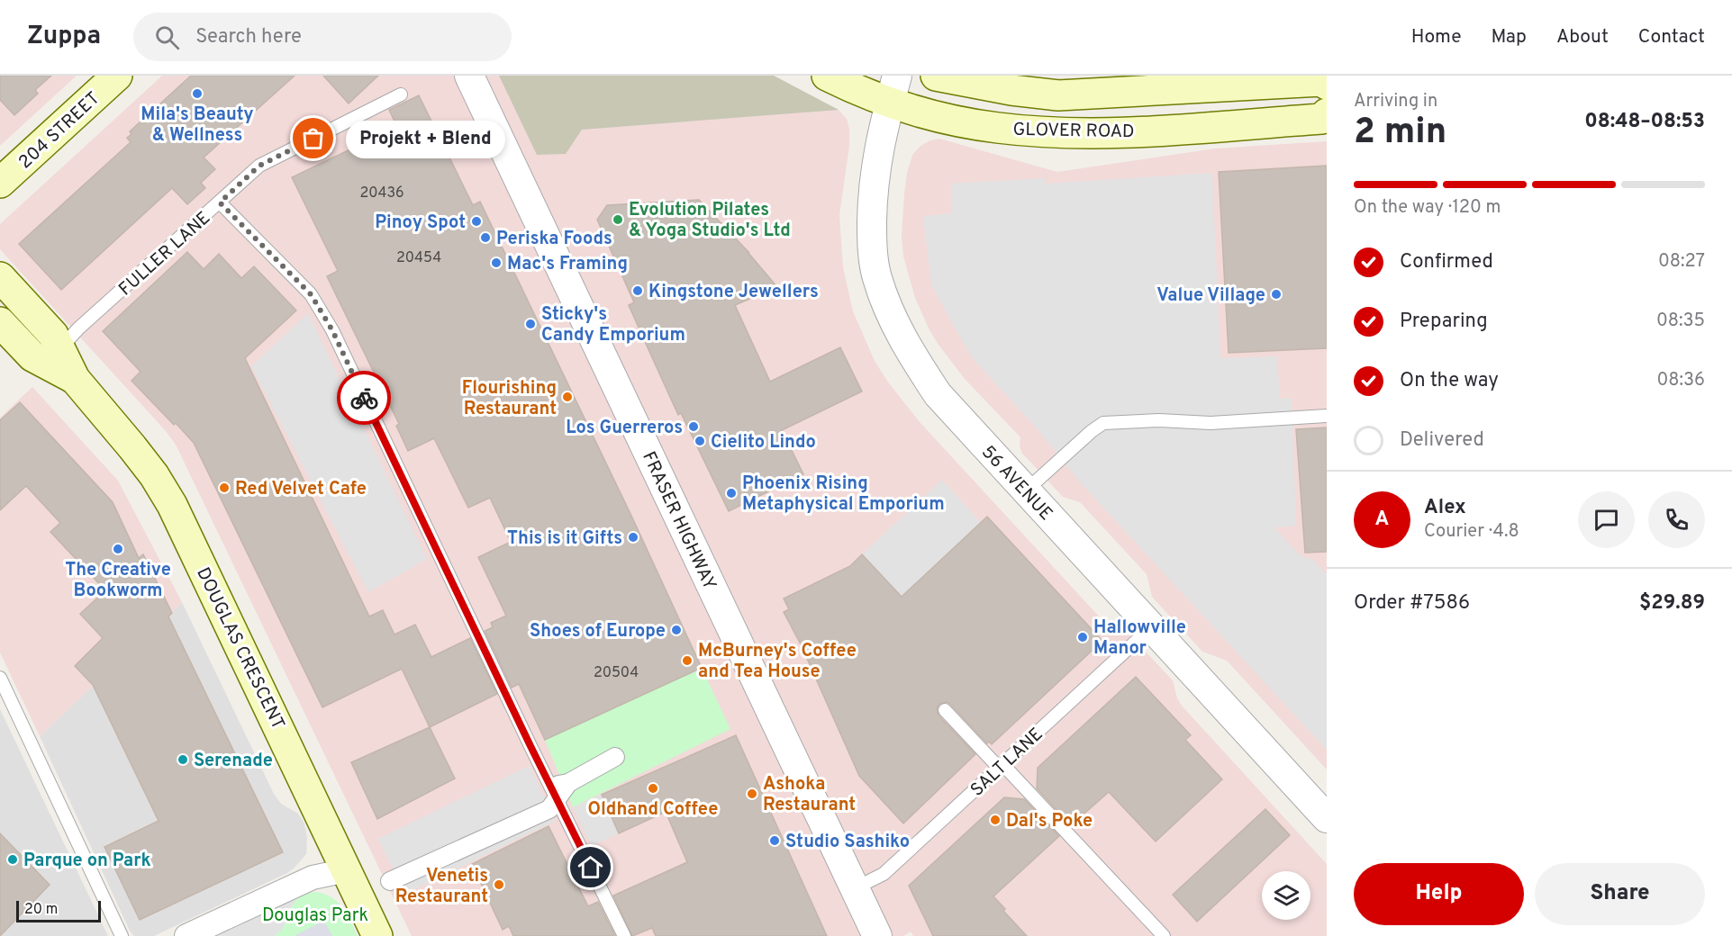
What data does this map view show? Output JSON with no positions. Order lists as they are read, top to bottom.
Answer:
{
  "streets": {
    "main road": ["204 STREET", "GLOVER ROAD", "DOUGLAS CRESCENT"],
    "street": ["56 AVENUE", "FRASER HIGHWAY"],
    "lane": ["FULLER LANE", "SALT LANE"]
  },
  "crossings": [
    ["GLOVER ROAD", "56 AVENUE"],
    ["FULLER LANE", "DOUGLAS CRESCENT"],
    ["56 AVENUE", "SALT LANE"],
    ["FRASER HIGHWAY", "SALT LANE"]
  ],
  "parks": ["Douglas Park"],
  "places": [
    "Mila's Beauty & Wellness",
    "Projekt + Blend",
    "Evolution Pilates & Yoga Studio's Ltd",
    "Pinoy Spot",
    "Periska Foods",
    "Mac's Framing",
    "Kingstone Jewellers",
    "Value Village",
    "Sticky's Candy Emporium",
    "Flourishing Restaurant",
    "Los Guerreros",
    "Cielito Lindo",
    "Red Velvet Cafe",
    "Phoenix Rising Metaphysical Emporium",
    "This is it Gifts",
    "The Creative Bookworm",
    "Shoes of Europe",
    "Hallowville Manor",
    "McBurney's Coffee and Tea House",
    "Serenade",
    "Oldhand Coffee",
    "Ashoka Restaurant",
    "Dal's Poke",
    "Studio Sashiko",
    "Parque on Park",
    "Venetis Restaurant"
  ],
  "house_numbers": ["20436", "20454", "20504"],
  "scale_bar": "20 m",
  "page": {
    "header": "Zuppa",
    "search": "Search here",
    "nav": [
      "Home",
      "Map",
      "About",
      "Contact"
    ],
    "heading": ["2 min", "Arriving in", "08:48–08:53"],
    "panel": [
      "Alex",
      "Courier · 4.8",
      "Order #7586",
      "$29.89"
    ],
    "bubble": "Projekt + Blend",
    "bar": "On the way · 120 m",
    "list": [
      ["Confirmed", "08:27"],
      ["Preparing", "08:35"],
      ["On the way", "08:36"],
      "Delivered"
    ],
    "round": "A",
    "buttons": ["Help", "Share"],
    "scale": "20 m"
  }
}
